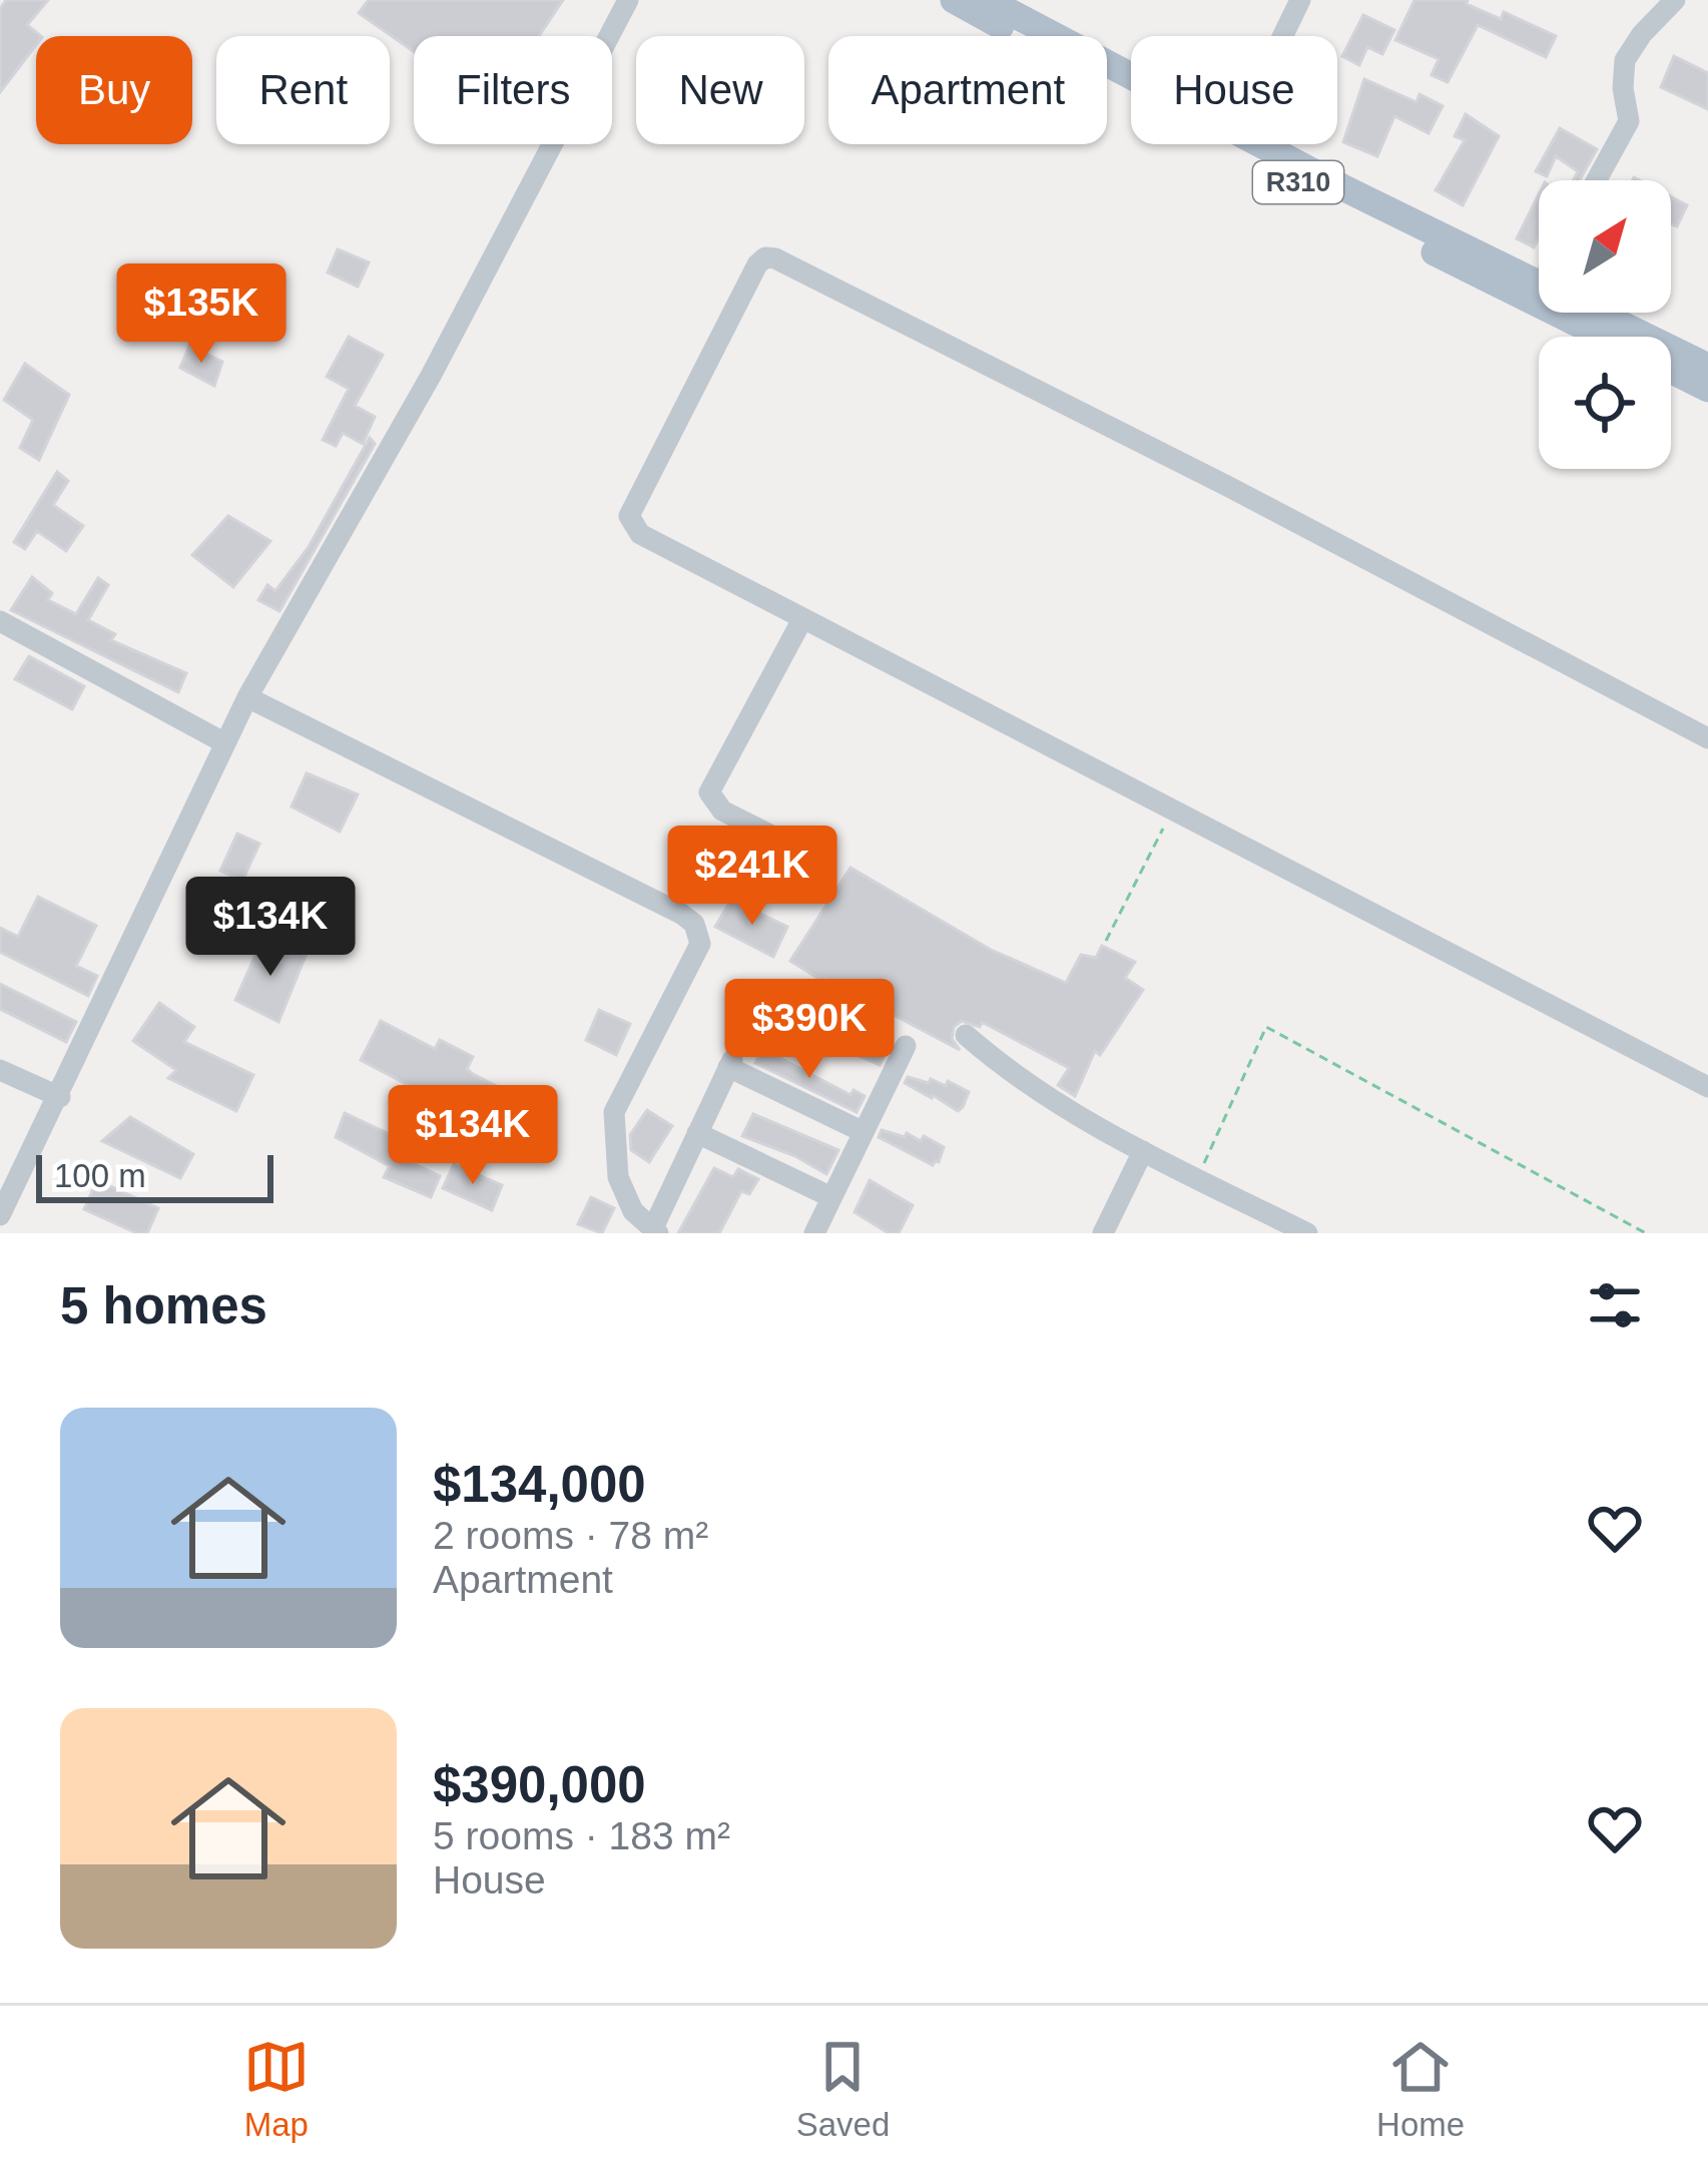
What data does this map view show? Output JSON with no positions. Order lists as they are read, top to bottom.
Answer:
{
  "streets": {
    "main road": ["R310"]
  },
  "scale_bar": "100 m",
  "north": "top right",
  "page": {
    "chip": [
      "Buy",
      "Rent",
      "Filters",
      "New",
      "Apartment",
      "House"
    ],
    "price": [
      "$135K",
      "$241K",
      "$134K",
      "$390K",
      "$134K"
    ],
    "scale": "100 m",
    "heading": "5 homes",
    "list": [
      {
        "name": "$134,000",
        "note": "2 rooms · 78 m² · Apartment"
      },
      {
        "name": "$390,000",
        "note": "5 rooms · 183 m² · House"
      }
    ],
    "tabs": ["Map", "Saved", "Home"]
  }
}
